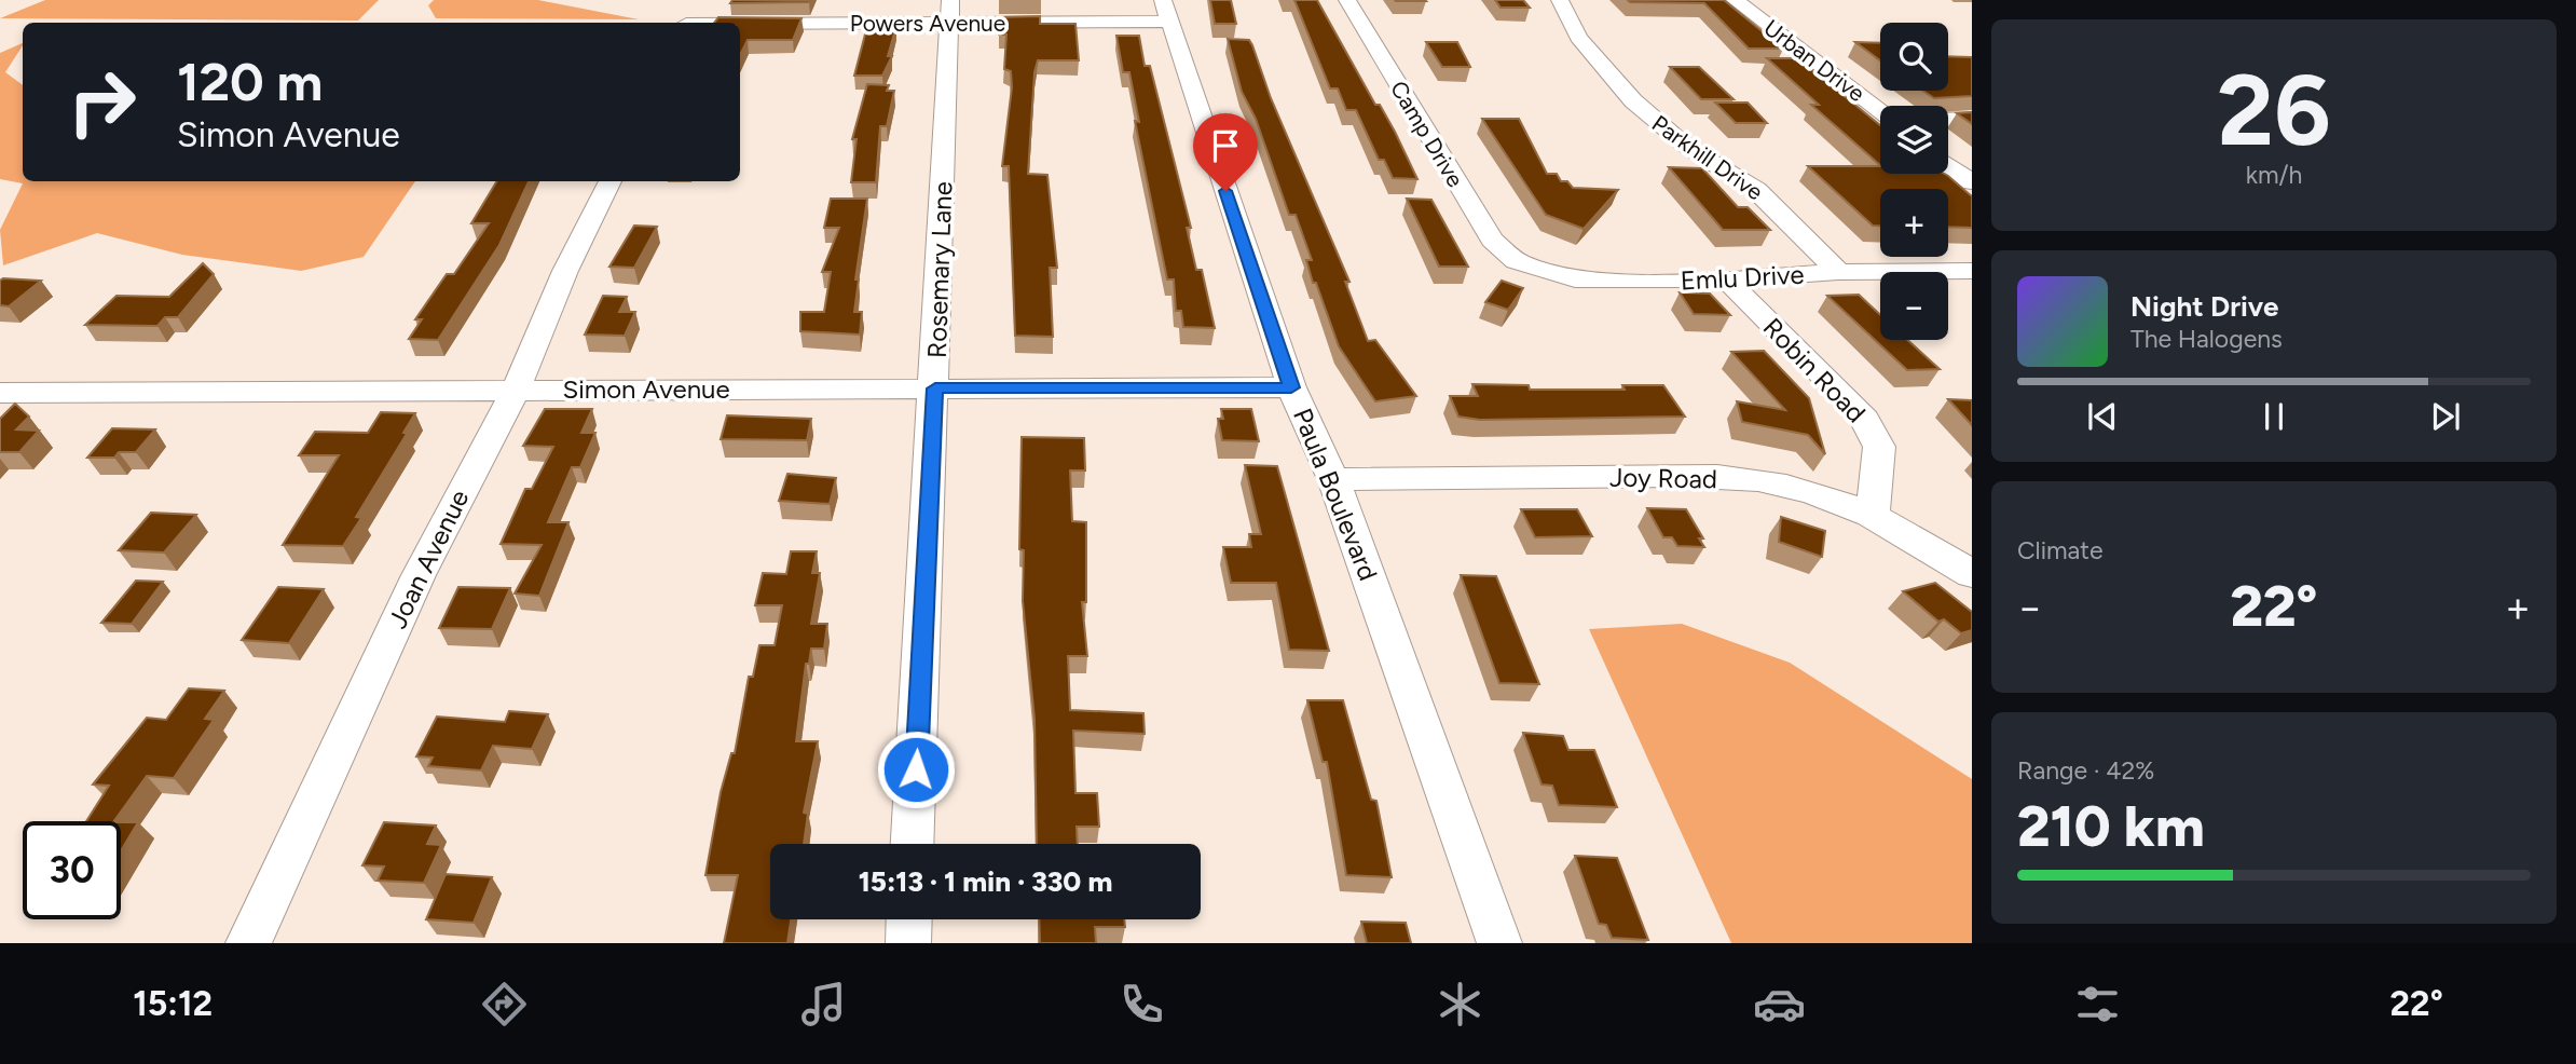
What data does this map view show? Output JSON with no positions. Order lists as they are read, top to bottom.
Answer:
{
  "streets": {
    "street": [
      "Powers Avenue",
      "Urban Drive",
      "Camp Drive",
      "Parkhill Drive",
      "Rosemary Lane",
      "Emlu Drive",
      "Robin Road",
      "Simon Avenue",
      "Joy Road",
      "Paula Boulevard",
      "Joan Avenue"
    ]
  },
  "crossings": [
    ["Powers Avenue", "Rosemary Lane"],
    ["Powers Avenue", "Paula Boulevard"],
    ["Camp Drive", "Emlu Drive"],
    ["Parkhill Drive", "Emlu Drive"],
    ["Rosemary Lane", "Simon Avenue"],
    ["Emlu Drive", "Robin Road"],
    ["Robin Road", "Joy Road"],
    ["Simon Avenue", "Paula Boulevard"],
    ["Simon Avenue", "Joan Avenue"],
    ["Joy Road", "Paula Boulevard"]
  ],
  "page": {
    "tile": [
      ["26", "km/h"],
      "Climate",
      ["Range · 42%", "210 km"]
    ],
    "map_buttons": ["+", "−"],
    "turn": ["120 m", "Simon Avenue"],
    "song": ["Night Drive", "The Halogens"],
    "heat": ["−", "22°", "+"],
    "limit": "30",
    "trip": "15:13 · 1 min · 330 m",
    "tabs": ["15:12", "22°"]
  }
}
